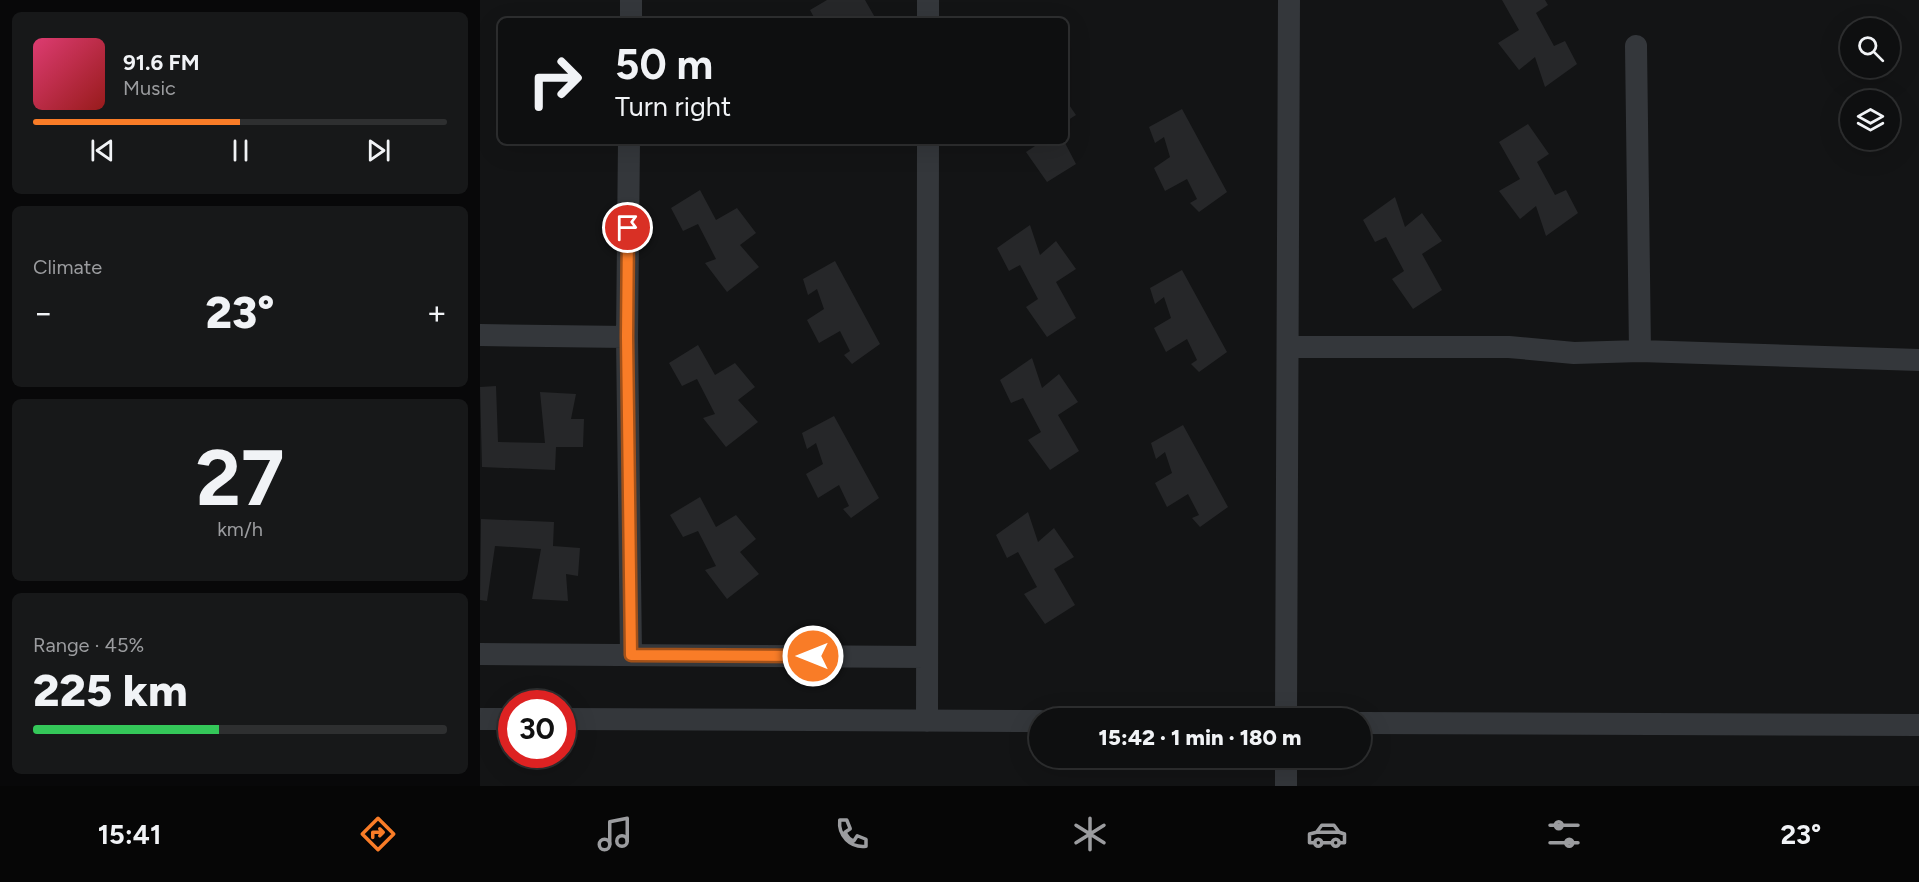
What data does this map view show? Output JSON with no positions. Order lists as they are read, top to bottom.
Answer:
{
  "page": {
    "turn": ["50 m", "Turn right"],
    "song": ["91.6 FM", "Music"],
    "tile": [
      "Climate",
      ["27", "km/h"],
      ["Range · 45%", "225 km"]
    ],
    "heat": ["−", "23°", "+"],
    "limit": "30",
    "trip": "15:42 · 1 min · 180 m",
    "tabs": ["15:41", "23°"]
  }
}
